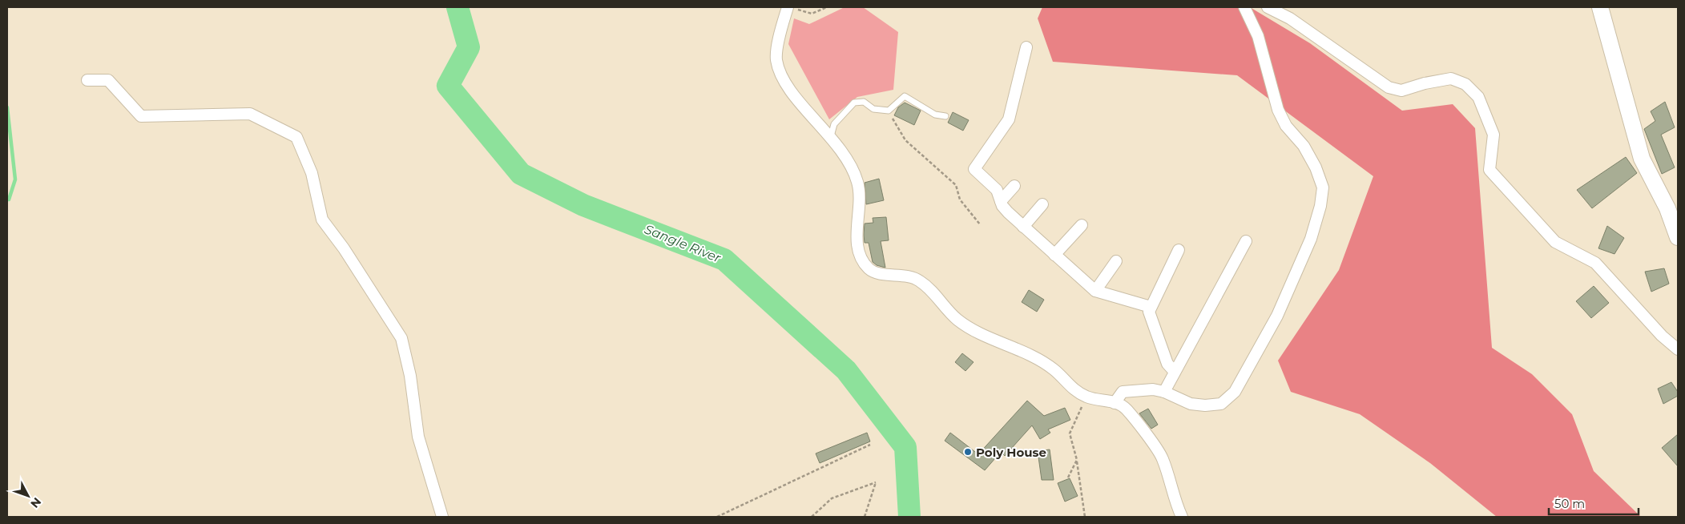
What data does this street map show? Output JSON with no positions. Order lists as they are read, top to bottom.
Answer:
{
  "water": ["Sangle River"],
  "places": ["Poly House"],
  "scale_bar": "50 m",
  "north": "bottom right"
}
